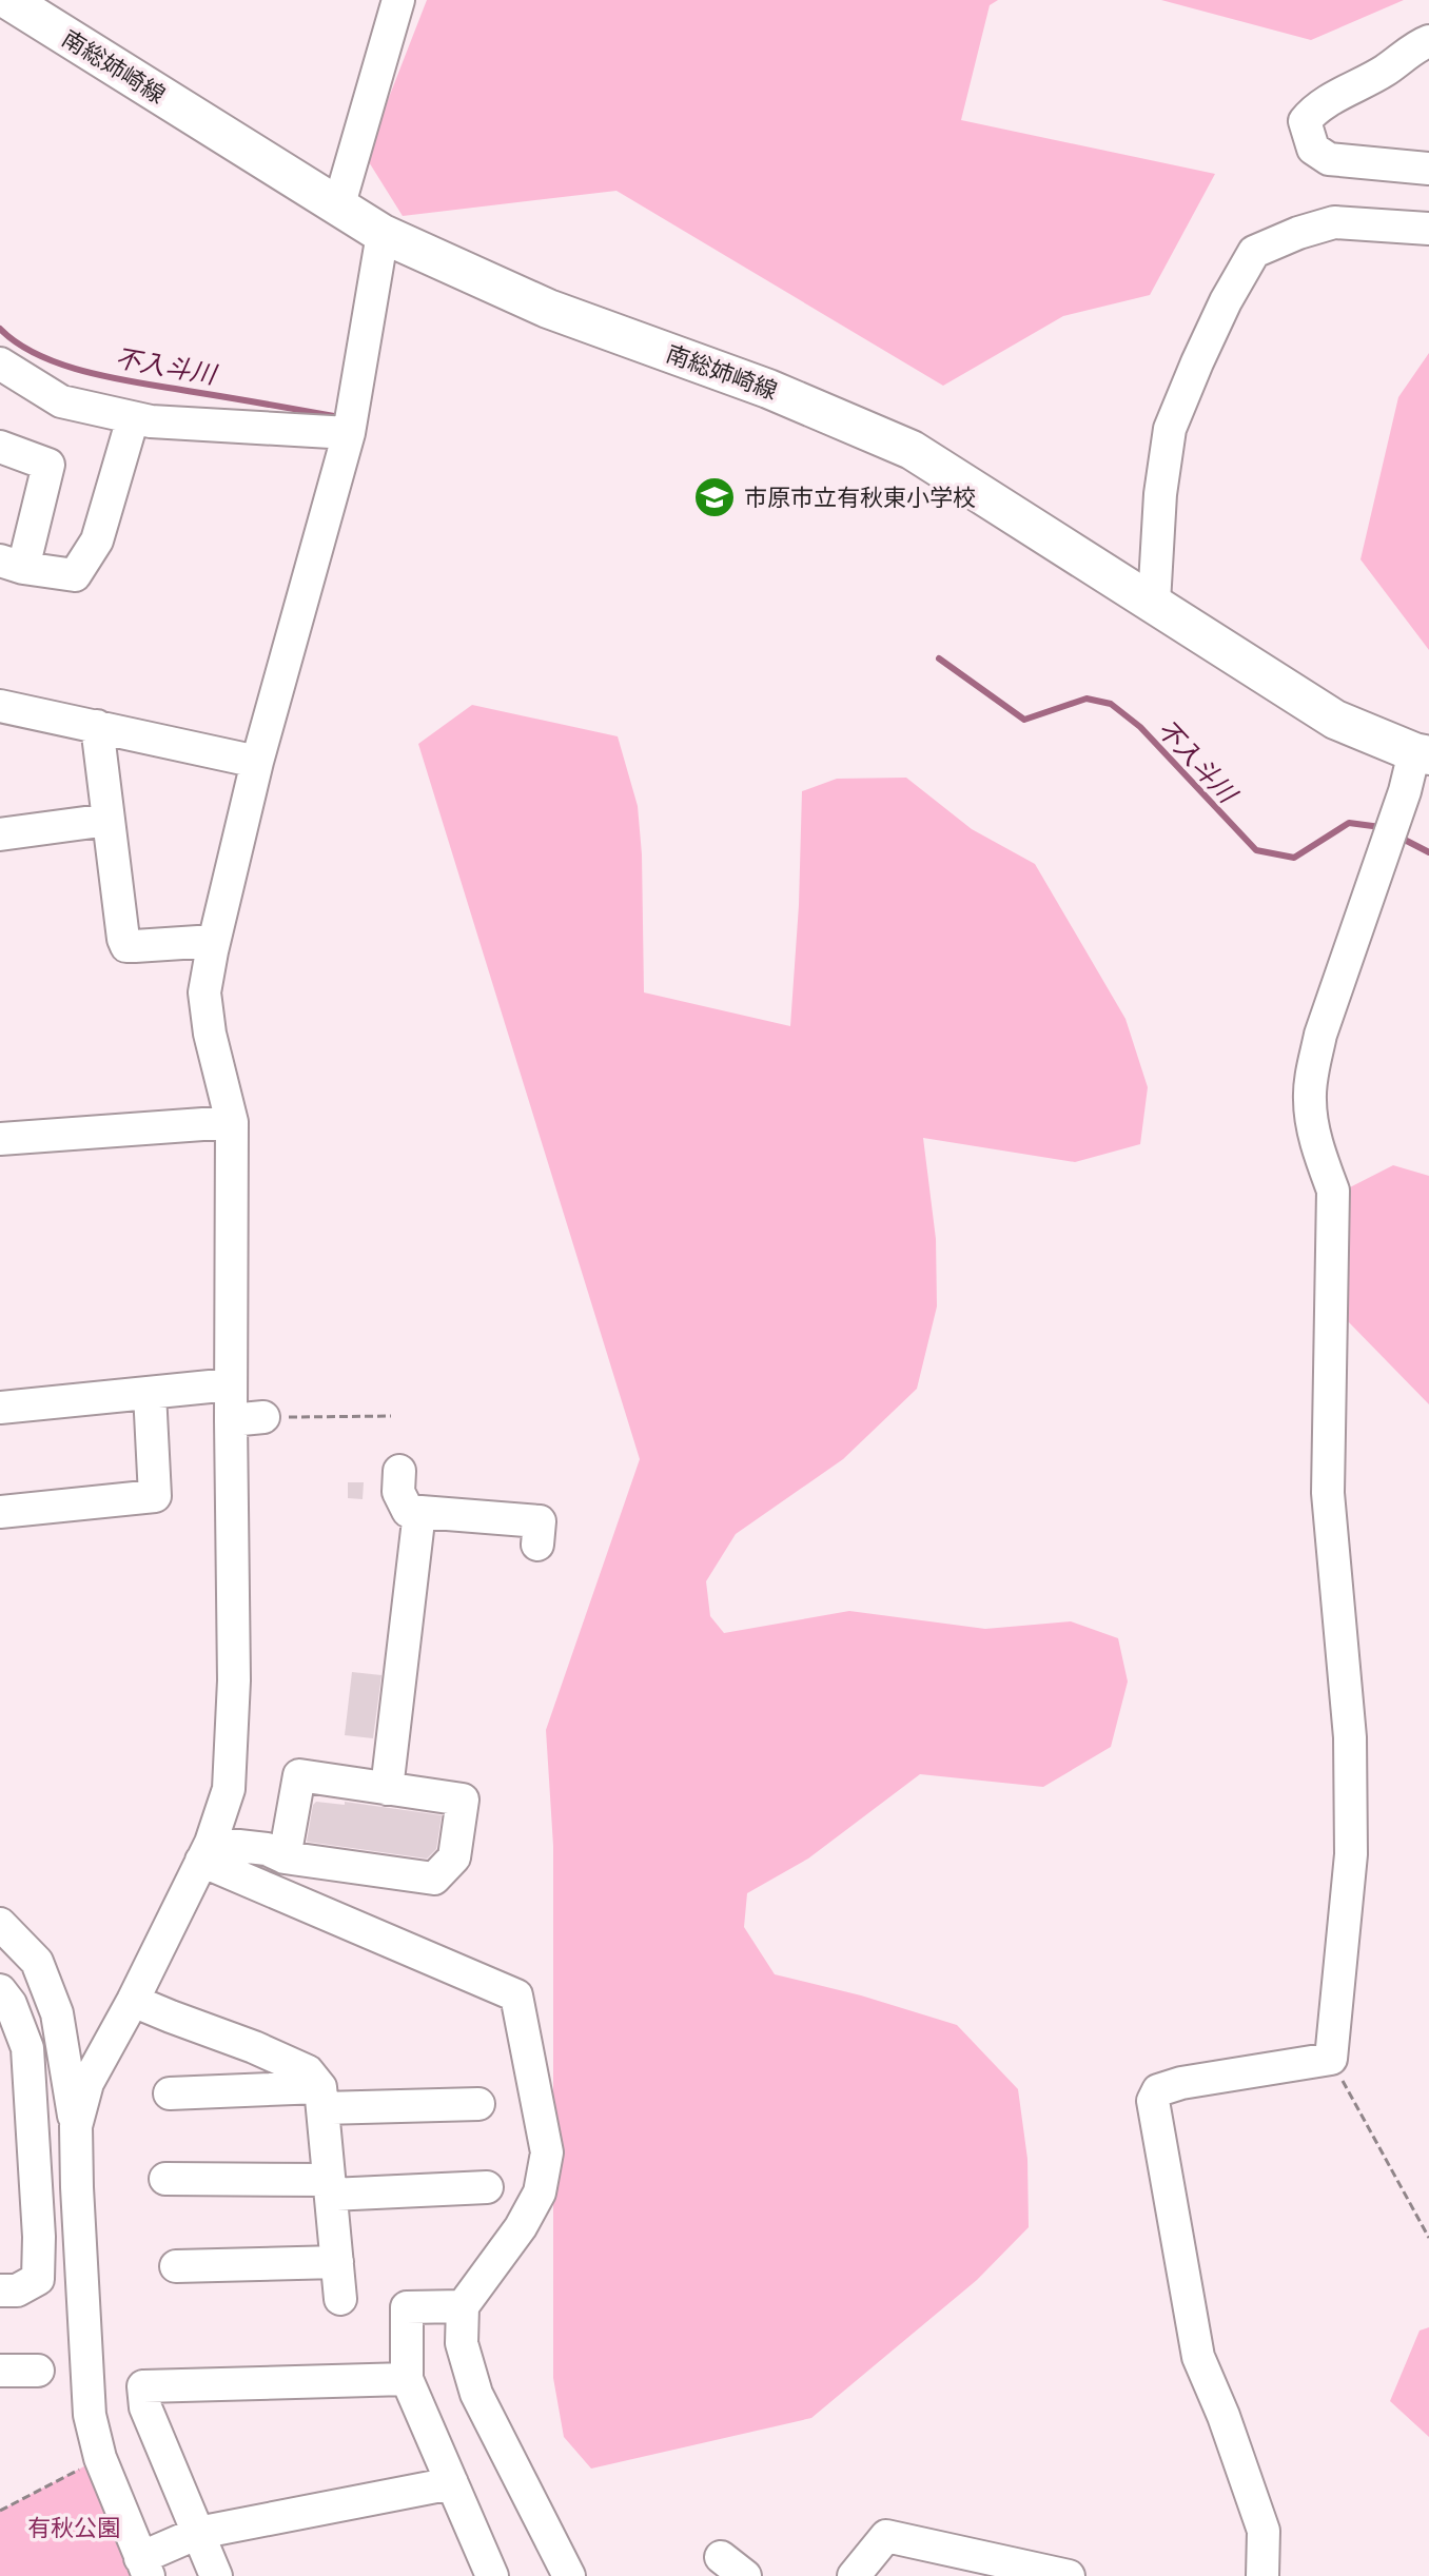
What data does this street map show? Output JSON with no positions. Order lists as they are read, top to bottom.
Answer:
{
  "streets": {
    "main road": ["南総姉崎線"]
  },
  "water": ["不入斗川"],
  "parks": ["有秋公園"],
  "places": {
    "school or university": ["市原市立有秋東小学校"]
  }
}
